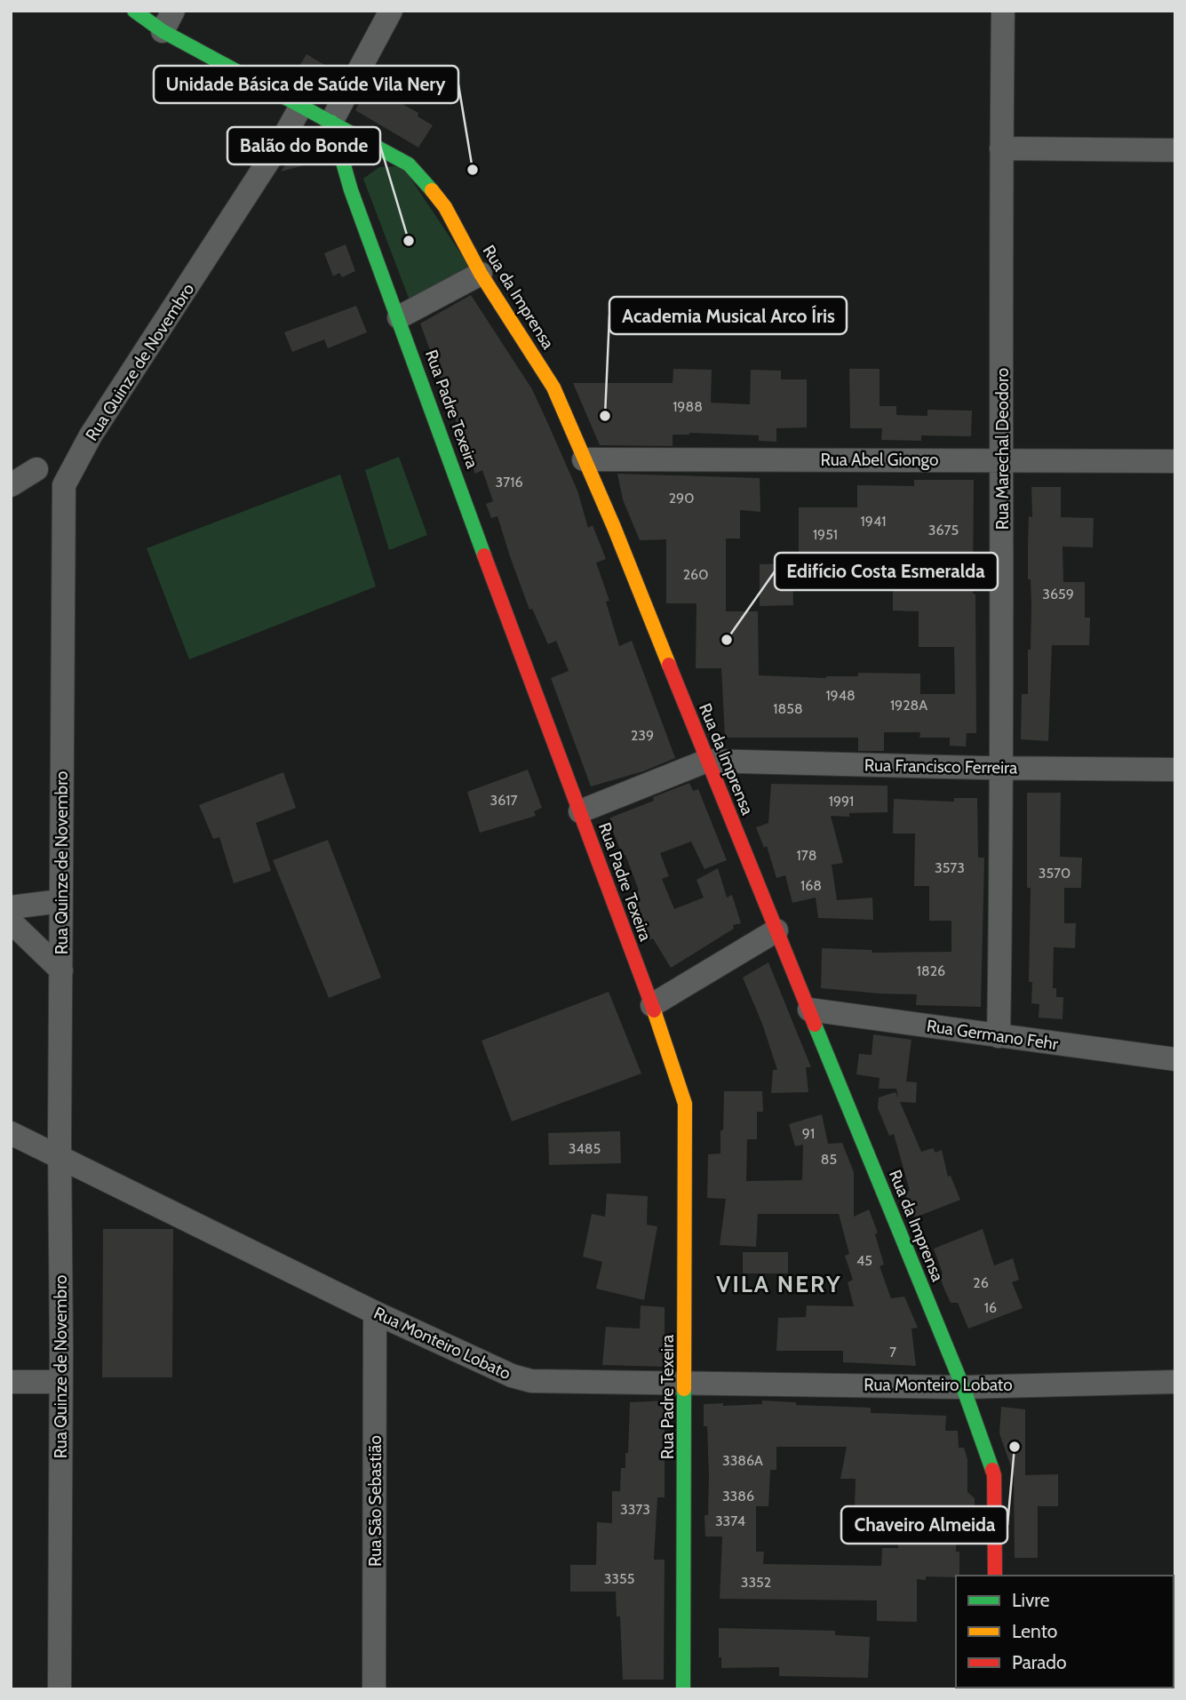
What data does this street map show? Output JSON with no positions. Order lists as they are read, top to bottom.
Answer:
{
  "streets": {
    "main road": ["Rua da Imprensa", "Rua Padre Texeira"],
    "street": [
      "Rua Quinze de Novembro",
      "Rua Marechal Deodoro",
      "Rua Abel Giongo",
      "Rua Francisco Ferreira",
      "Rua Germano Fehr",
      "Rua Monteiro Lobato",
      "Rua São Sebastião"
    ]
  },
  "crossings": [
    ["Rua da Imprensa", "Rua Quinze de Novembro"],
    ["Rua da Imprensa", "Rua Padre Texeira"],
    ["Rua da Imprensa", "Rua Abel Giongo"],
    ["Rua da Imprensa", "Rua Francisco Ferreira"],
    ["Rua da Imprensa", "Rua Germano Fehr"],
    ["Rua da Imprensa", "Rua Monteiro Lobato"],
    ["Rua Quinze de Novembro", "Rua Monteiro Lobato"],
    ["Rua Padre Texeira", "Rua Monteiro Lobato"],
    ["Rua Marechal Deodoro", "Rua Abel Giongo"],
    ["Rua Marechal Deodoro", "Rua Francisco Ferreira"],
    ["Rua Marechal Deodoro", "Rua Germano Fehr"],
    ["Rua Monteiro Lobato", "Rua São Sebastião"]
  ],
  "districts": ["VILA NERY"],
  "places": [
    "Unidade Básica de Saúde Vila Nery",
    "Balão do Bonde",
    "Academia Musical Arco Íris",
    "Edifício Costa Esmeralda",
    "Chaveiro Almeida"
  ],
  "house_numbers": [
    "1988",
    "3716",
    "290",
    "1941",
    "3675",
    "1951",
    "260",
    "3659",
    "1948",
    "1928A",
    "1858",
    "239",
    "3617",
    "1991",
    "178",
    "3573",
    "3570",
    "168",
    "1826",
    "91",
    "3485",
    "85",
    "45",
    "26",
    "16",
    "7",
    "3386A",
    "3386",
    "3373",
    "3374",
    "3355",
    "3352"
  ],
  "legend": ["Livre", "Lento", "Parado"]
}
